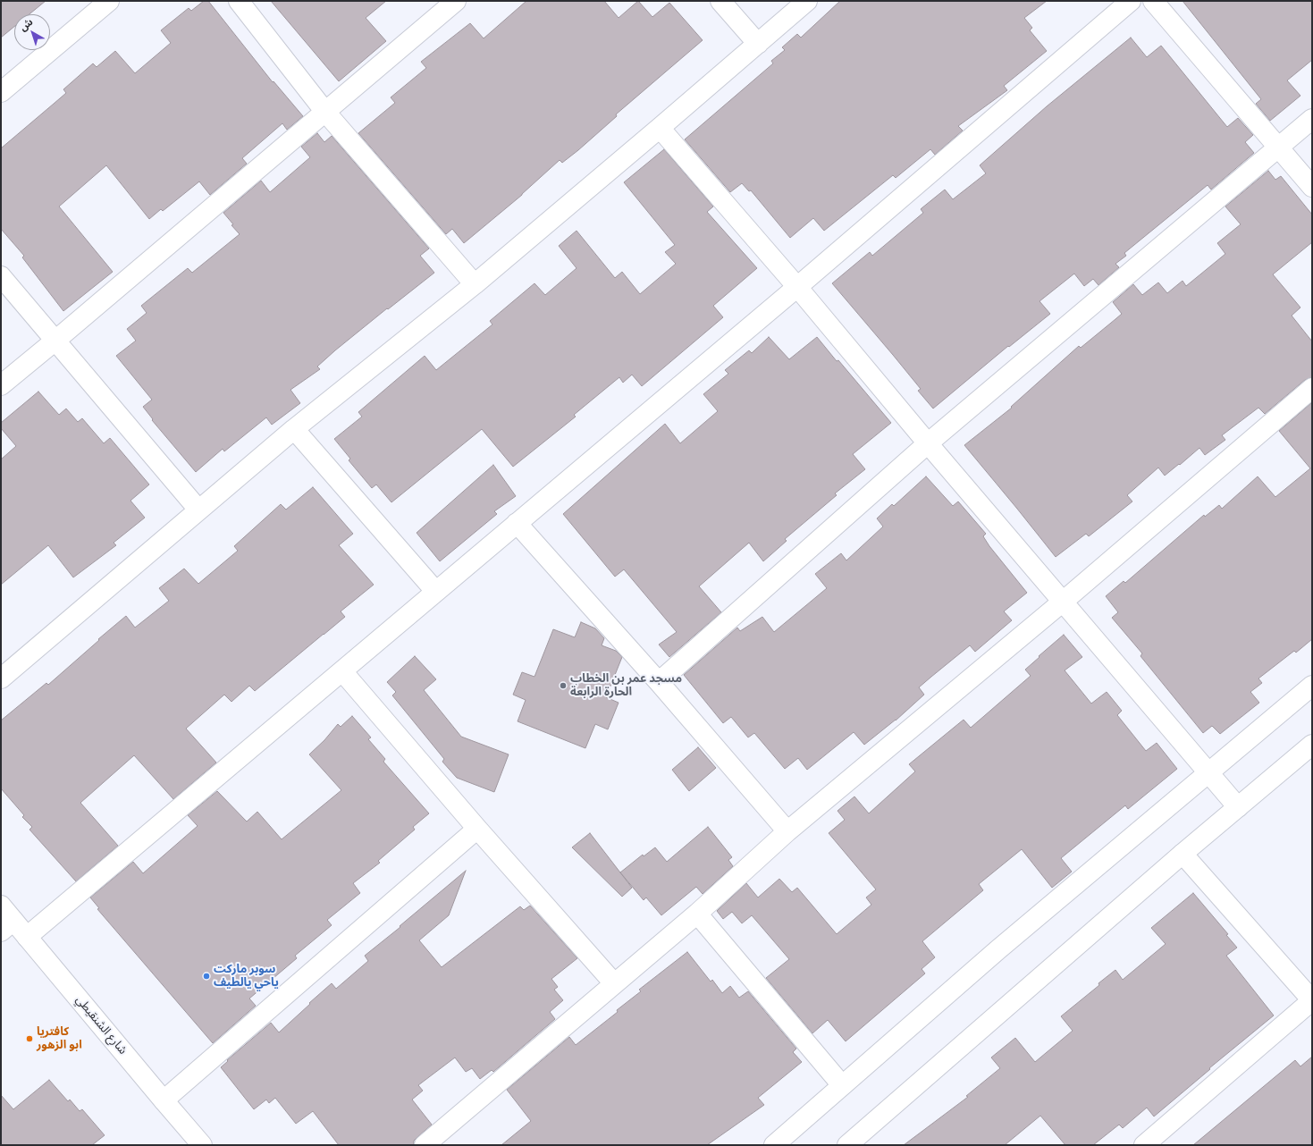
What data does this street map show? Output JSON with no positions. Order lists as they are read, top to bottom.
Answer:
{
  "streets": {
    "street": ["شارع الشنقيطي"]
  },
  "places": ["مسجد عمر بن الخطاب الحارة الرابعة", "سوبر ماركت ياحي يالطيف", "كافتريا ابو الزهور"],
  "north": "top left"
}
